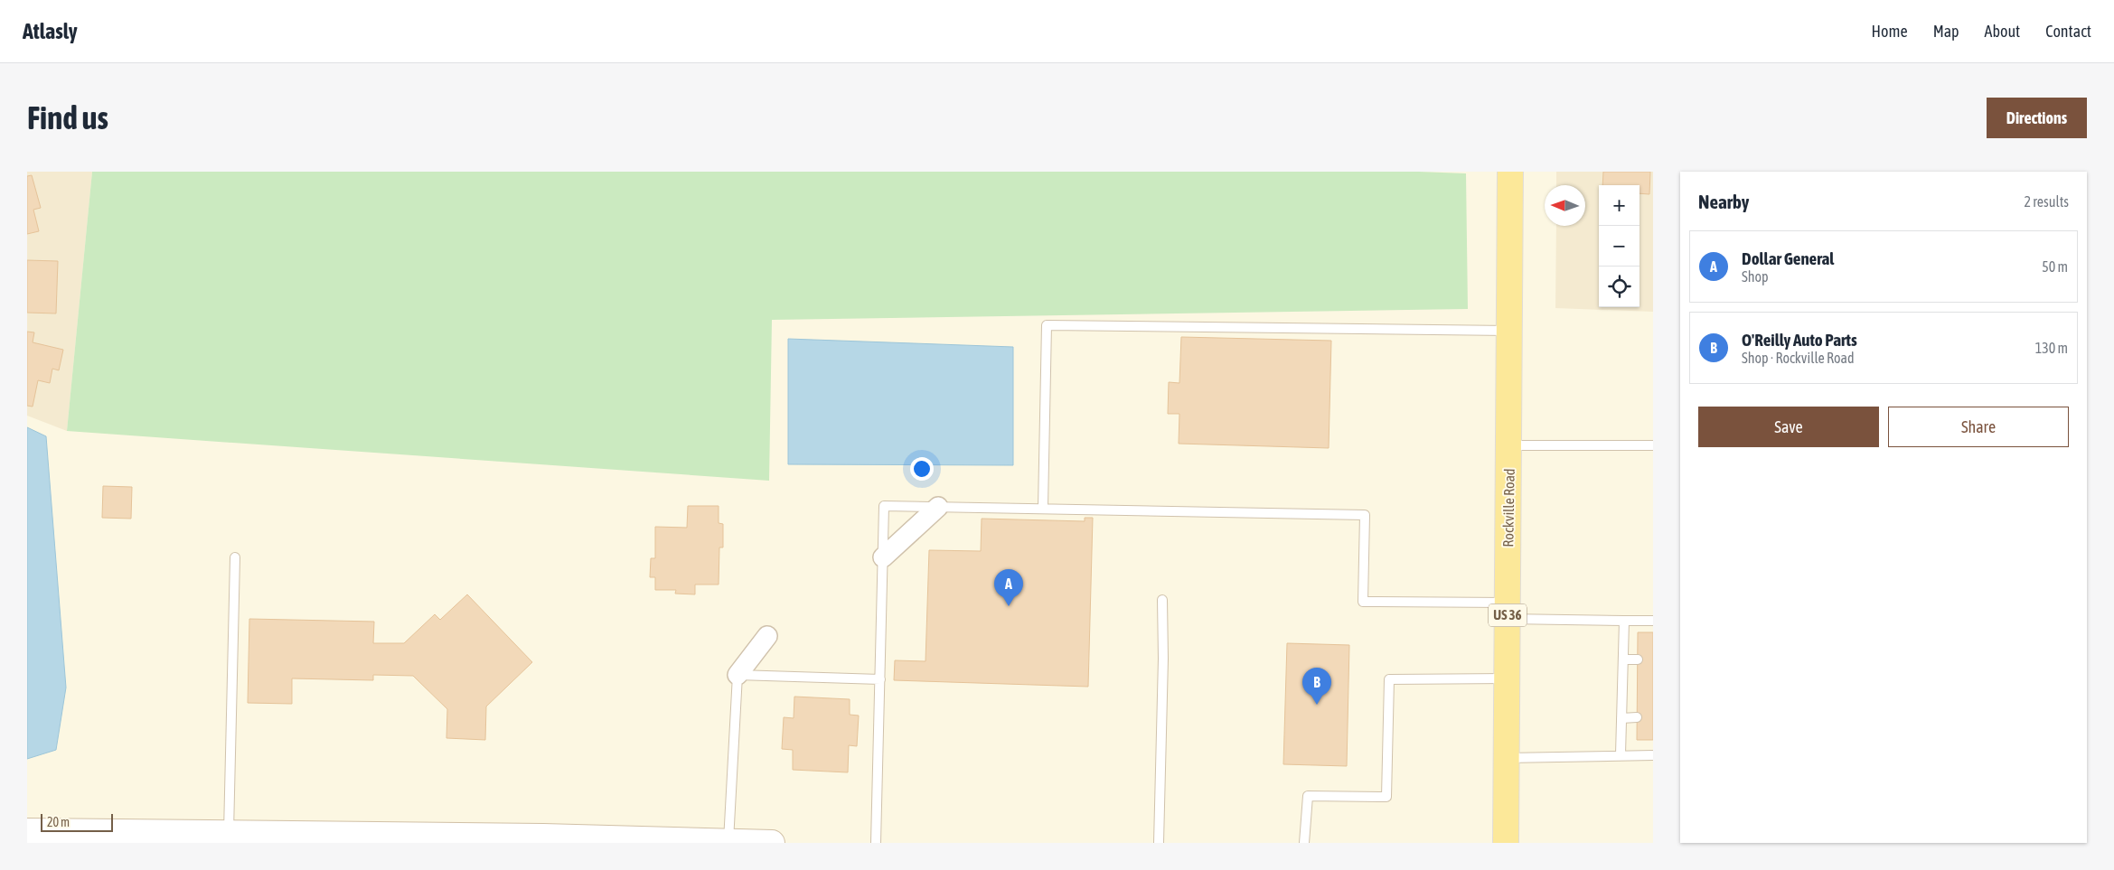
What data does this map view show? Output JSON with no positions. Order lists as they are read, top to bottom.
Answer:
{
  "streets": {
    "main road": ["Rockville Road", "US 36"]
  },
  "scale_bar": "20 m",
  "north": "left",
  "page": {
    "header": "Atlasly",
    "nav": [
      "Home",
      "Map",
      "About",
      "Contact"
    ],
    "buttons": [
      "Directions",
      ["Save", "Share"]
    ],
    "title": "Find us",
    "heading": ["Nearby", "2 results"],
    "map_buttons": ["+", "−"],
    "list": [
      {
        "mark": "A",
        "name": "Dollar General",
        "note": "Shop",
        "value": "50 m"
      },
      {
        "mark": "B",
        "name": "O'Reilly Auto Parts",
        "note": "Shop · Rockville Road",
        "value": "130 m"
      }
    ],
    "pins": ["A", "B"],
    "scale": "20 m"
  }
}
